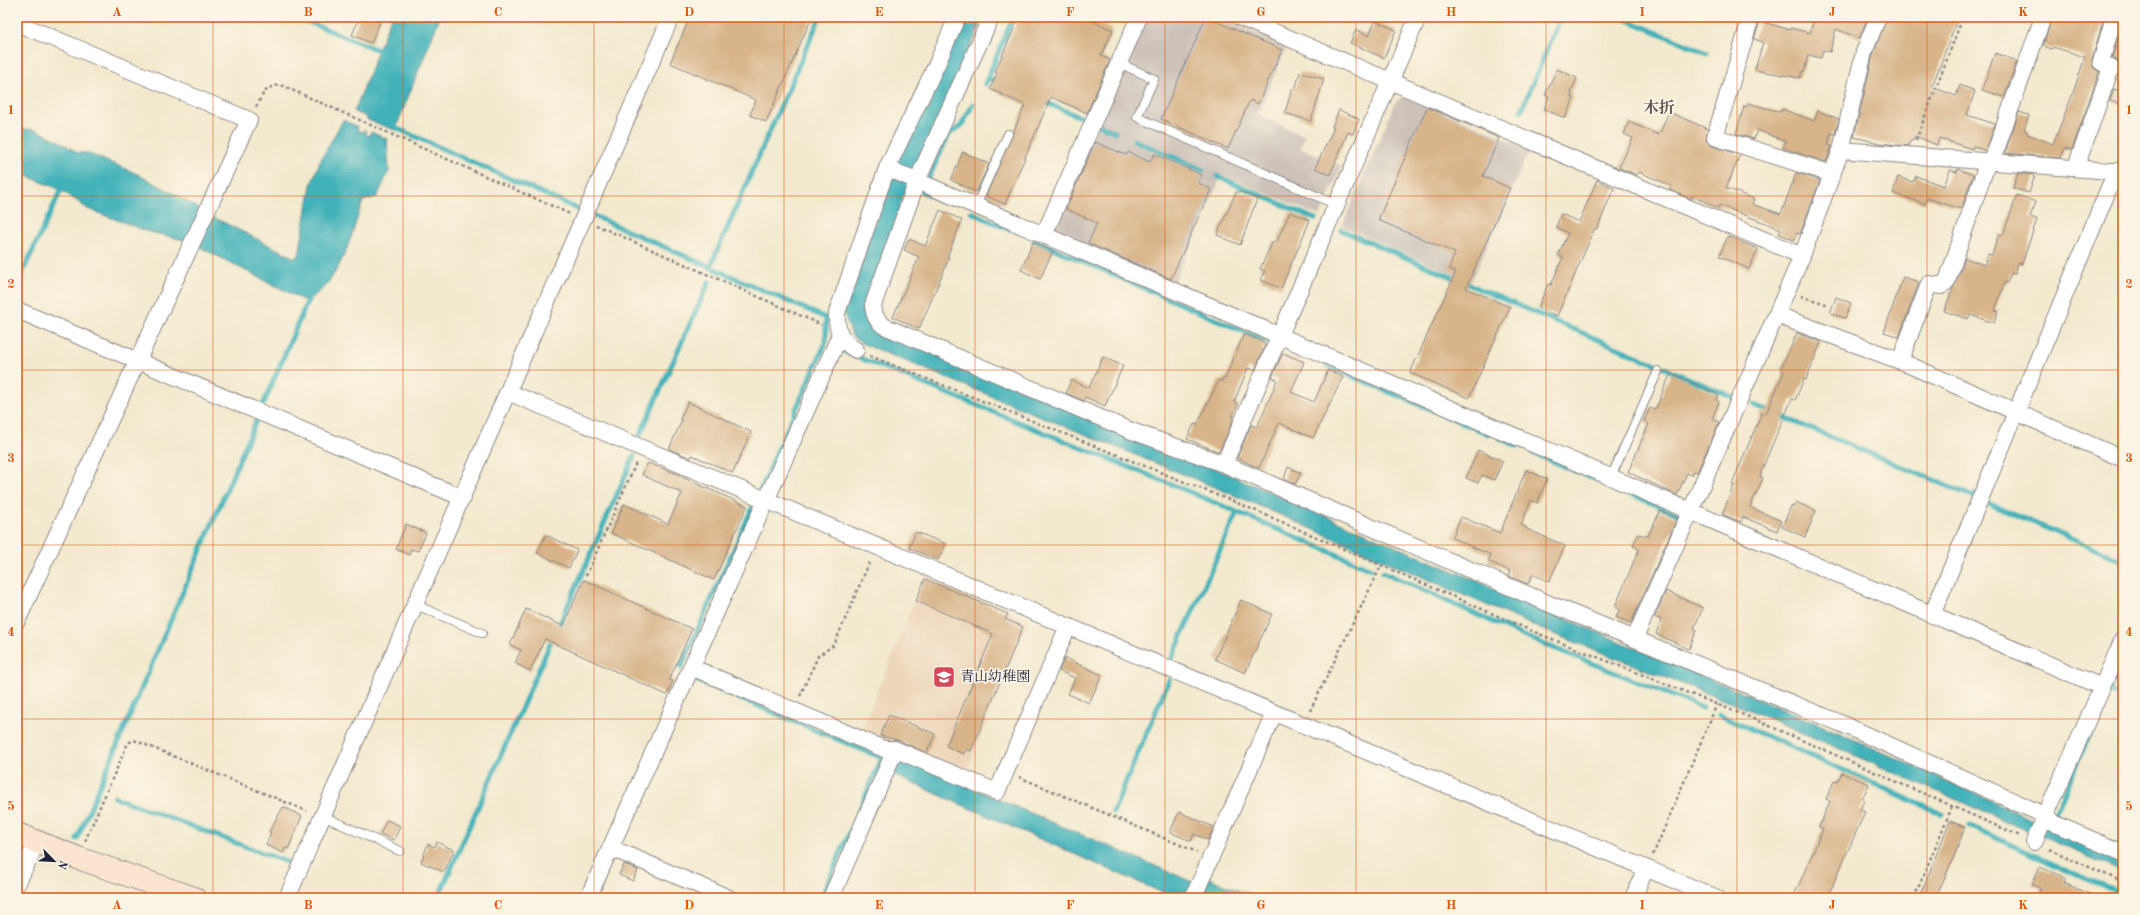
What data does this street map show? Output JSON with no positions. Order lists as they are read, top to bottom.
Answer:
{
  "districts": ["木折"],
  "places": {
    "school or university": ["青山幼稚園"]
  },
  "north": "bottom right",
  "grid": {
    "columns": [
      "A",
      "B",
      "C",
      "D",
      "E",
      "F",
      "G",
      "H",
      "I",
      "J",
      "K"
    ],
    "rows": [
      "1",
      "2",
      "3",
      "4",
      "5"
    ]
  }
}
